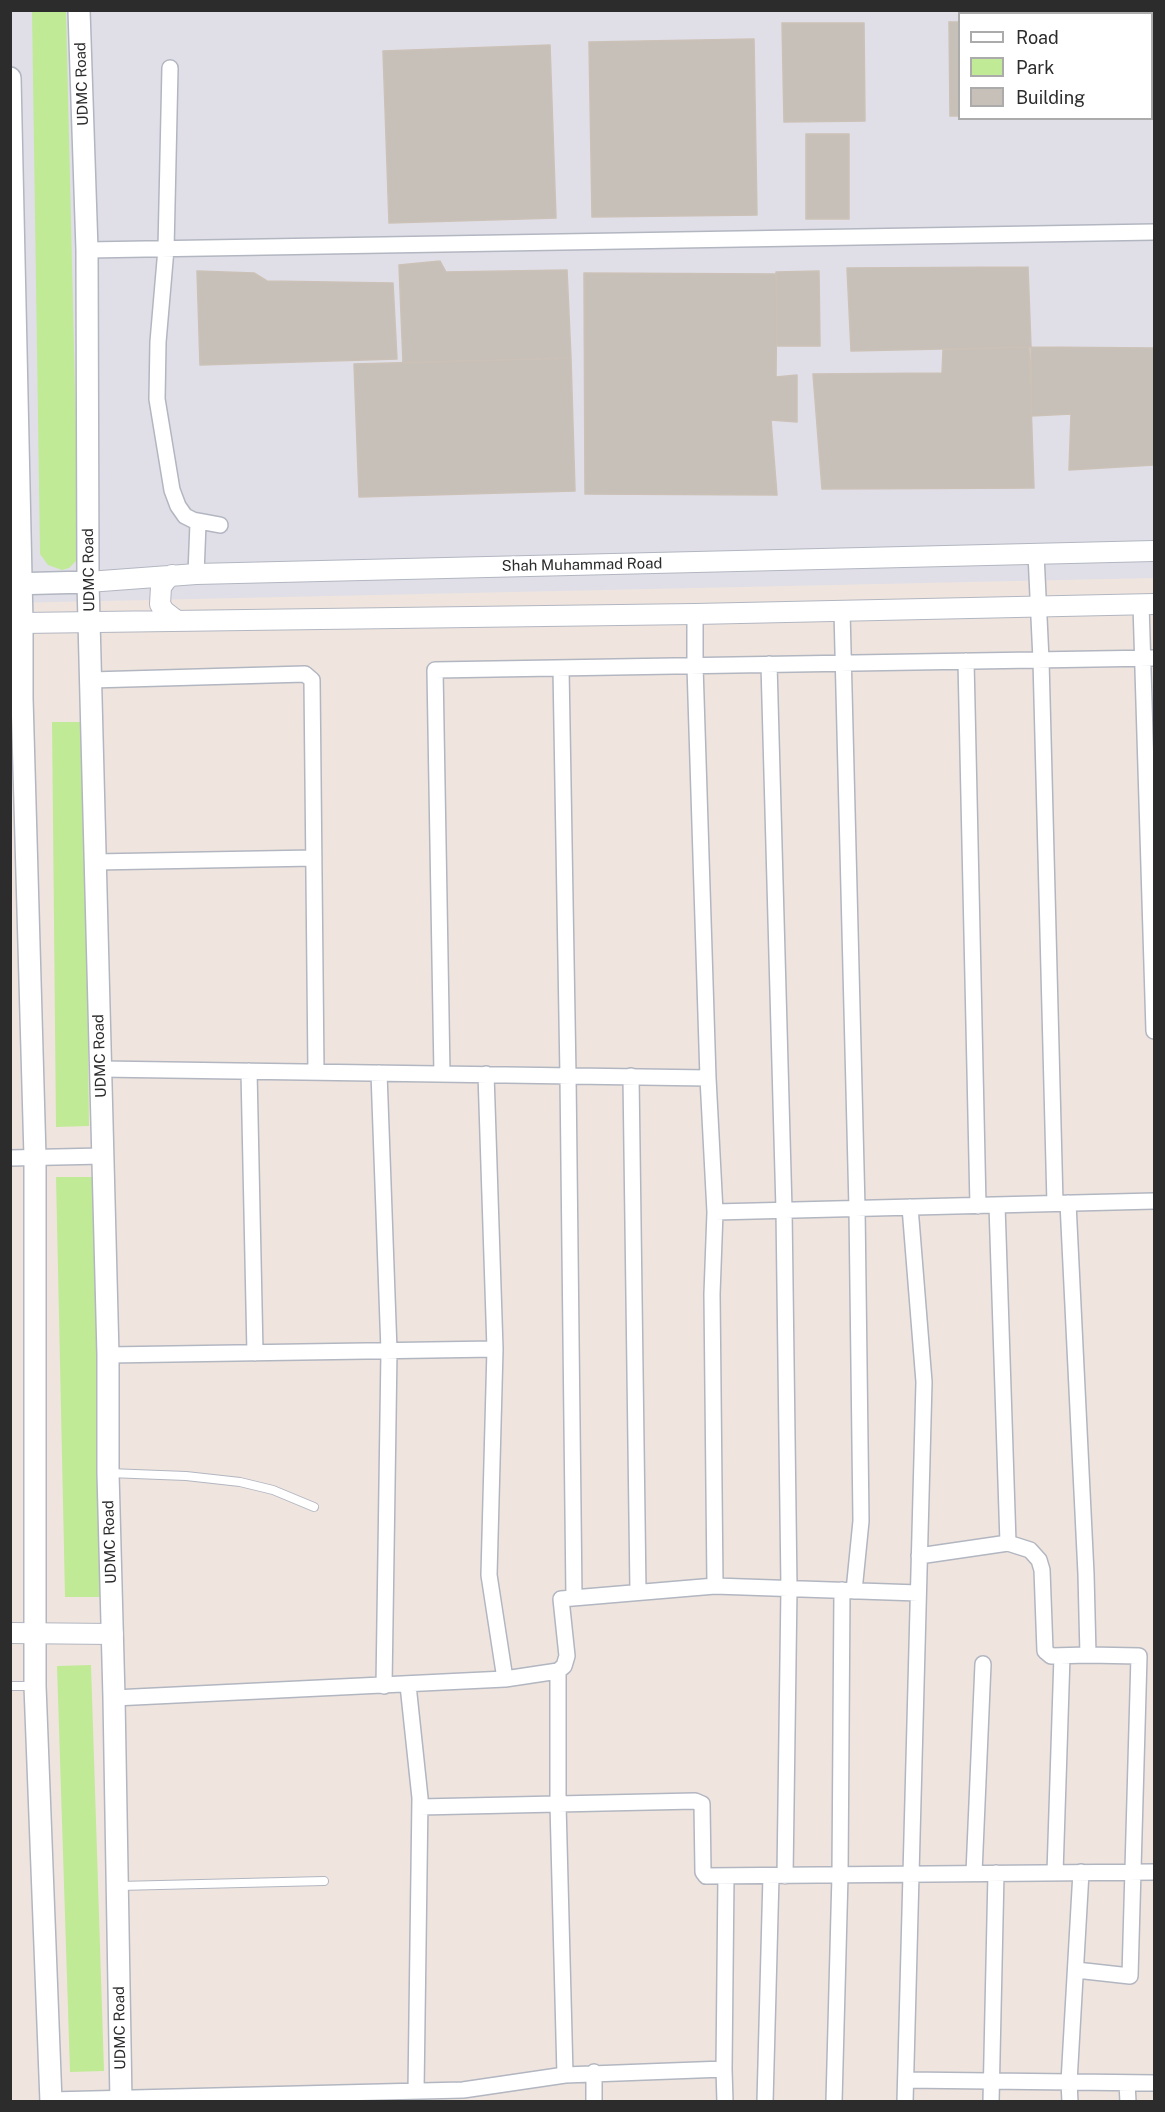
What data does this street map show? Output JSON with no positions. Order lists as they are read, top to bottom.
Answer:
{
  "streets": {
    "main road": ["UDMC Road", "Shah Muhammad Road"]
  },
  "crossings": [
    ["UDMC Road", "Shah Muhammad Road"]
  ],
  "legend": ["Road", "Park", "Building"]
}
